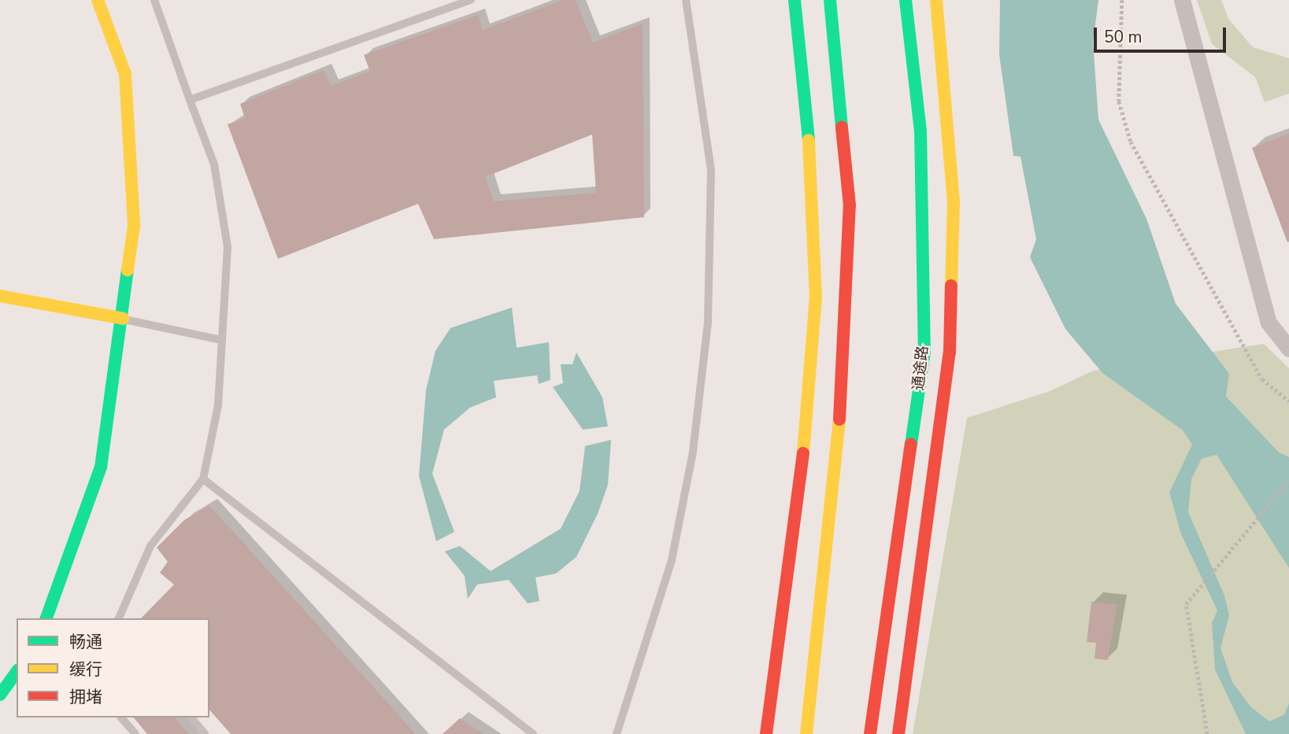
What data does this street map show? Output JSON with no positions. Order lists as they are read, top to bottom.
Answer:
{
  "streets": {
    "main road": ["通途路"]
  },
  "legend": ["畅通", "缓行", "拥堵"],
  "scale_bar": "50 m"
}
